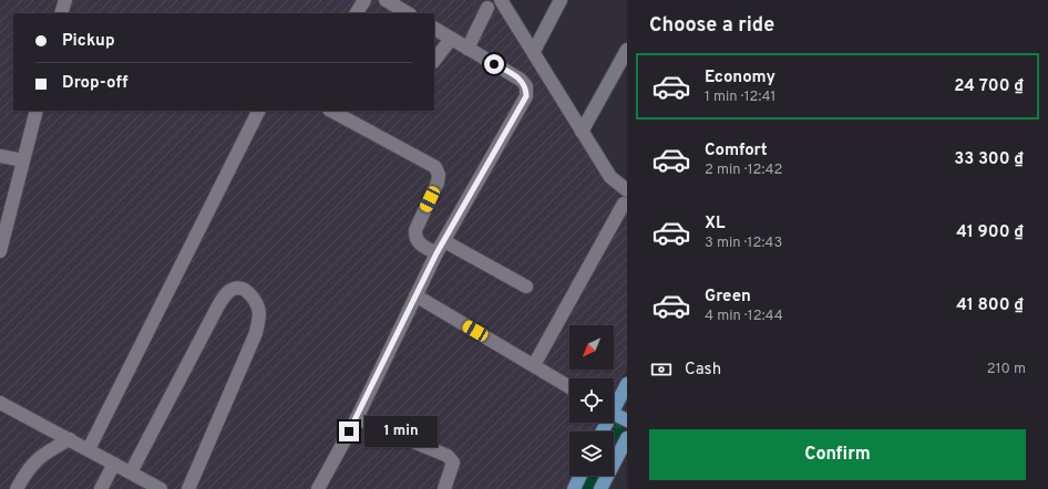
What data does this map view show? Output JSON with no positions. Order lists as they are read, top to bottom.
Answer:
{
  "north": "bottom left",
  "page": {
    "heading": "Choose a ride",
    "banner": ["Pickup", "Drop-off"],
    "list": [
      {
        "name": "Economy",
        "note": "1 min · 12:41",
        "value": "24 700 ₫"
      },
      {
        "name": "Comfort",
        "note": "2 min · 12:42",
        "value": "33 300 ₫"
      },
      {
        "name": "XL",
        "note": "3 min · 12:43",
        "value": "41 900 ₫"
      },
      {
        "name": "Green",
        "note": "4 min · 12:44",
        "value": "41 800 ₫"
      }
    ],
    "pay": ["Cash", "210 m"],
    "bubble": "1 min",
    "buttons": "Confirm"
  }
}
